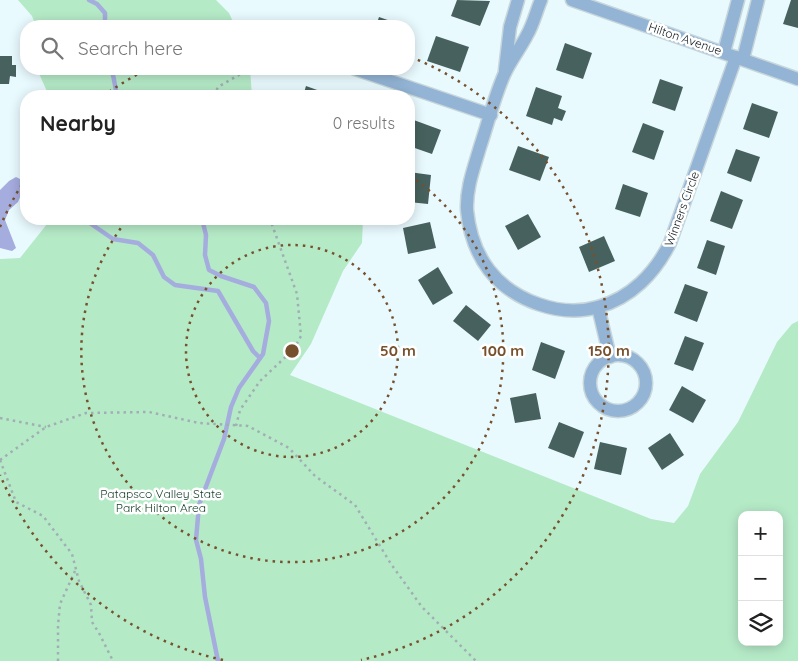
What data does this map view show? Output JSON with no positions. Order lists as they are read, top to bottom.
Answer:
{
  "streets": {
    "street": ["Hilton Avenue", "Winners Circle"]
  },
  "crossings": [
    ["Hilton Avenue", "Winners Circle"]
  ],
  "parks": ["Patapsco Valley State Park Hilton Area"],
  "page": {
    "search": "Search here",
    "heading": ["Nearby", "0 results"],
    "map_buttons": ["+", "−"]
  },
  "rings": ["50 m", "100 m", "150 m"]
}
